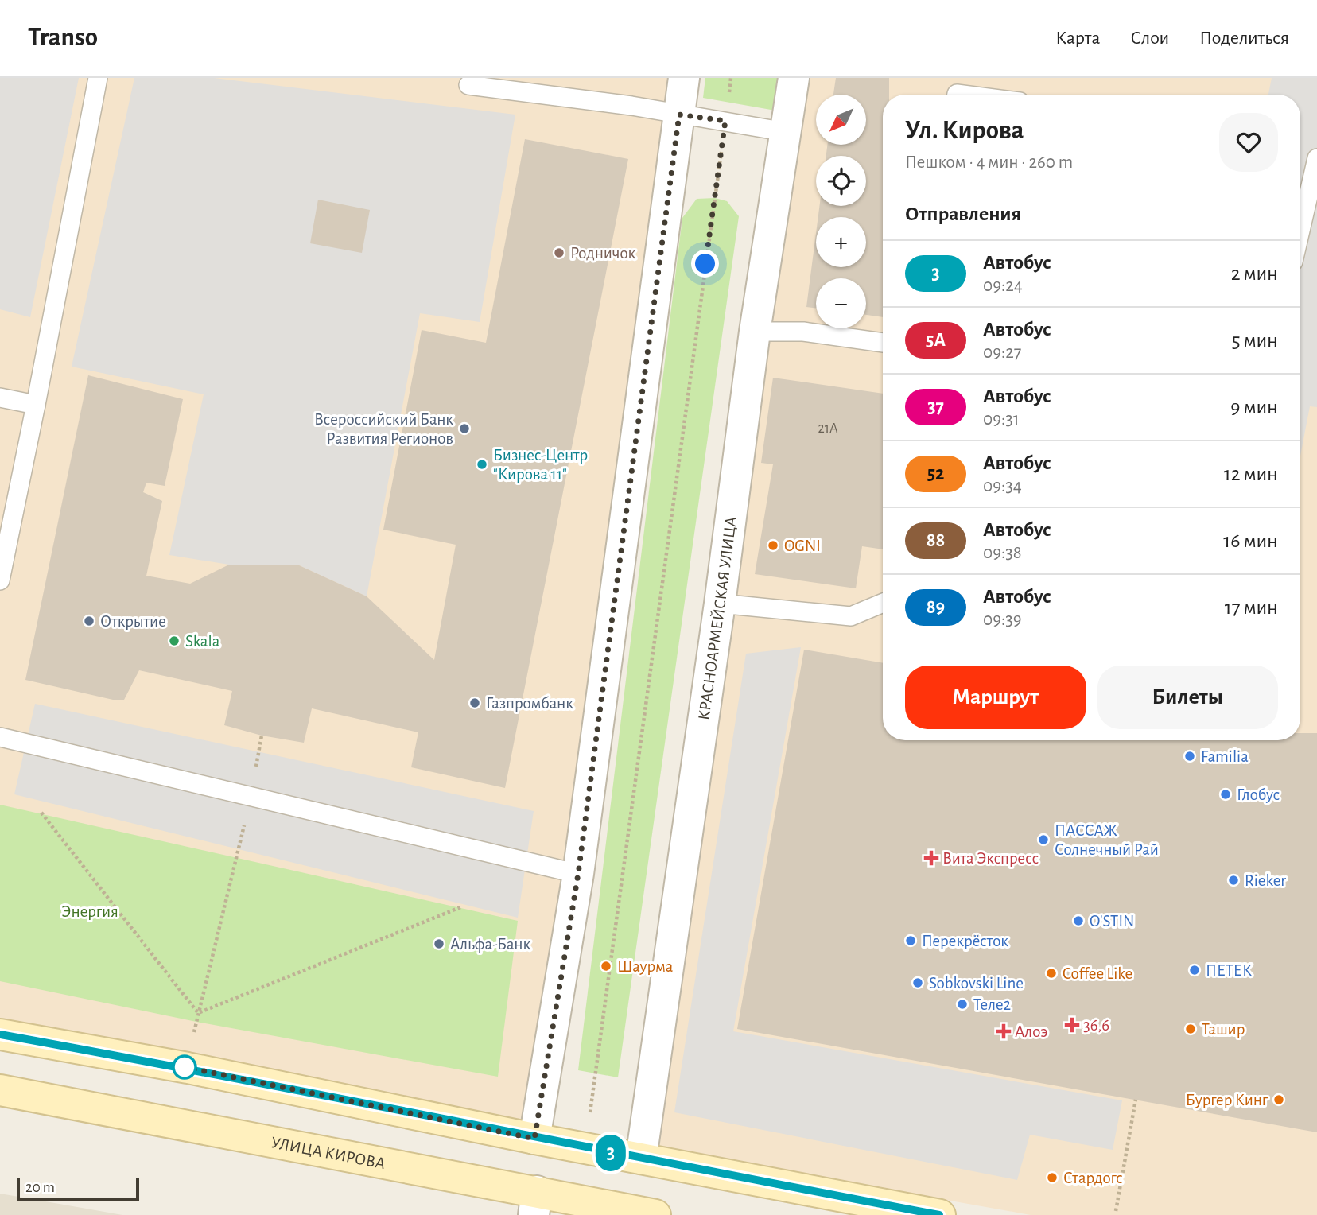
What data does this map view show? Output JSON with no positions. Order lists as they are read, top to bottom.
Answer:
{
  "streets": {
    "main road": ["УЛИЦА КИРОВА"],
    "street": ["КРАСНОАРМЕЙСКАЯ УЛИЦА"]
  },
  "parks": ["Энергия"],
  "places": {
    "other": [
      "Родничок",
      "Всероссийский Банк Развития Регионов",
      "Бизнес-Центр \"Кирова 11\"",
      "OGNI",
      "Открытие",
      "Skala",
      "Газпромбанк",
      "Familia",
      "Глобус",
      "ПАССАЖ Солнечный Рай",
      "Rieker",
      "O'STIN",
      "Перекрёсток",
      "Альфа-Банк",
      "Шаурма",
      "ПЕТЕК",
      "Coffee Like",
      "Sobkovski Line",
      "Теле2",
      "Ташир",
      "Бургер Кинг",
      "Стардогс"
    ],
    "health": ["Вита Экспресс", "36,6", "Алоэ"]
  },
  "lines": ["bus line 3"],
  "house_numbers": ["21А"],
  "scale_bar": "20 m",
  "north": "bottom left",
  "page": {
    "header": "Transo",
    "nav": ["Карта", "Слои", "Поделиться"],
    "on_map": "3",
    "map_buttons": ["+", "−"],
    "heading": [
      ["Ул. Кирова", "Пешком · 4 мин · 260 m"],
      "Отправления"
    ],
    "list": [
      {
        "mark": "3",
        "name": "Автобус",
        "note": "09:24",
        "value": "2 мин"
      },
      {
        "mark": "5А",
        "name": "Автобус",
        "note": "09:27",
        "value": "5 мин"
      },
      {
        "mark": "37",
        "name": "Автобус",
        "note": "09:31",
        "value": "9 мин"
      },
      {
        "mark": "52",
        "name": "Автобус",
        "note": "09:34",
        "value": "12 мин"
      },
      {
        "mark": "88",
        "name": "Автобус",
        "note": "09:38",
        "value": "16 мин"
      },
      {
        "mark": "89",
        "name": "Автобус",
        "note": "09:39",
        "value": "17 мин"
      }
    ],
    "buttons": ["Маршрут", "Билеты"],
    "scale": "20 m"
  }
}
